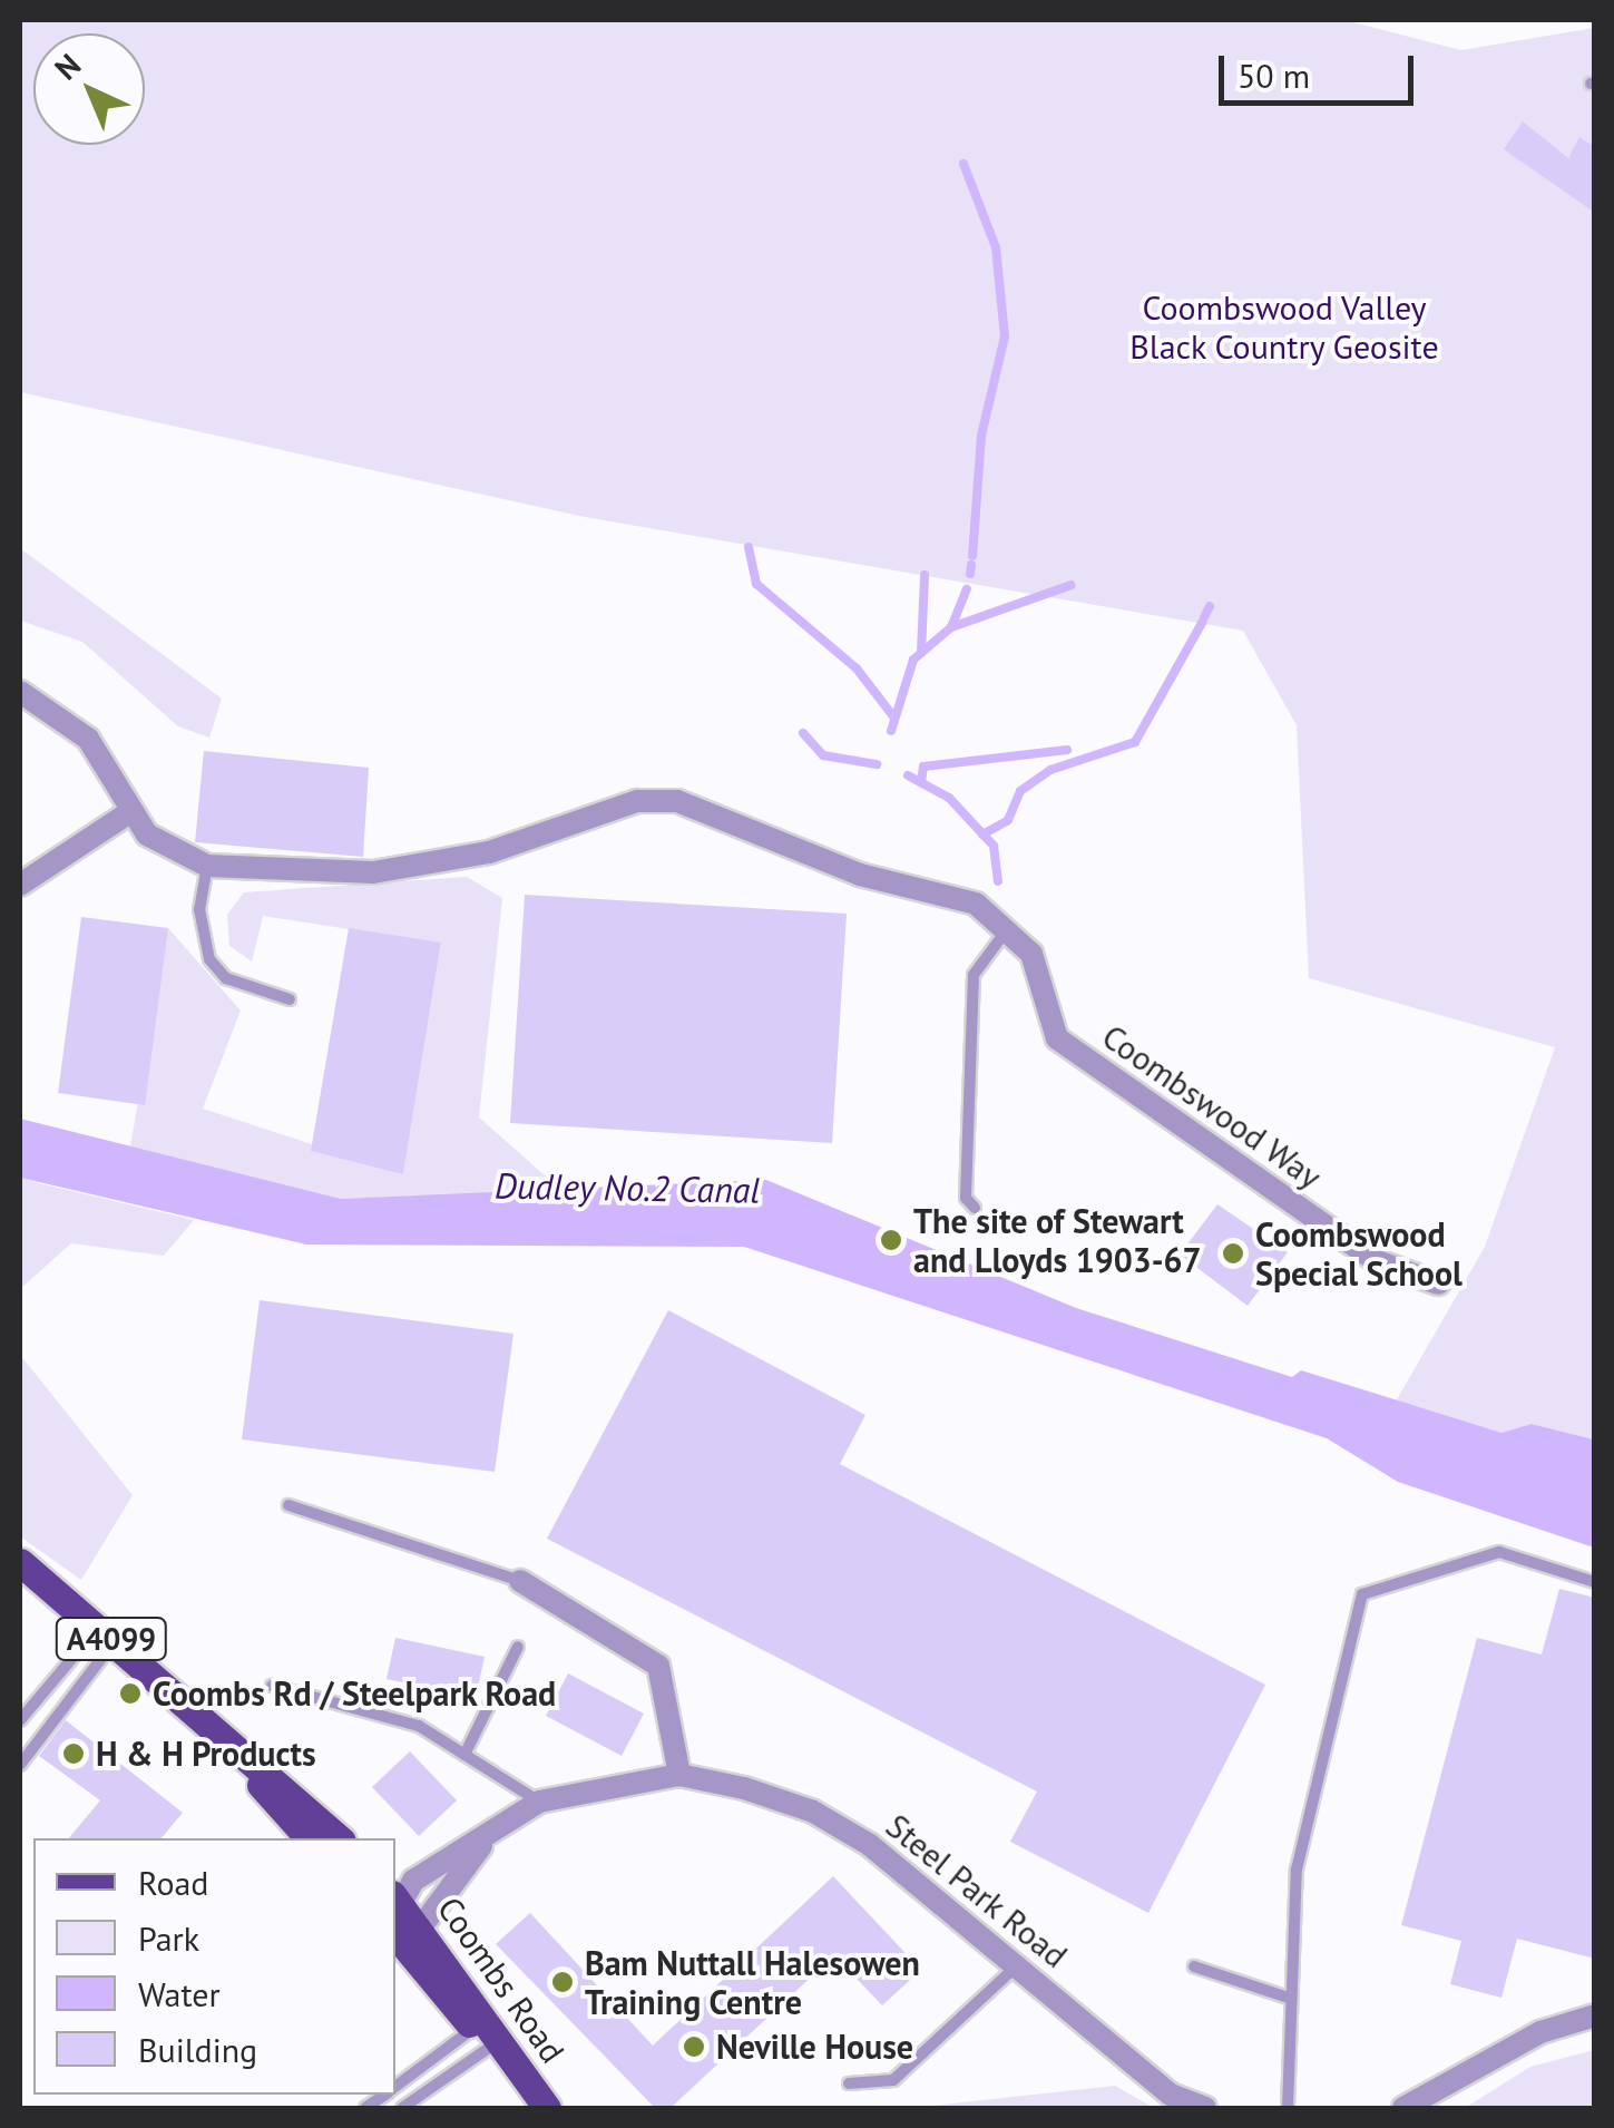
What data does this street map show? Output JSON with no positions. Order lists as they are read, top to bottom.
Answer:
{
  "streets": {
    "main road": ["A4099", "Coombs Road"],
    "street": ["Coombswood Way", "Steel Park Road"]
  },
  "water": ["Dudley No.2 Canal"],
  "parks": ["Coombswood Valley Black Country Geosite"],
  "places": [
    "The site of Stewart and Lloyds 1903-67",
    "Coombswood Special School",
    "Coombs Rd / Steelpark Road",
    "H & H Products",
    "Bam Nuttall Halesowen Training Centre",
    "Neville House"
  ],
  "legend": [
    "Road",
    "Park",
    "Water",
    "Building"
  ],
  "scale_bar": "50 m",
  "north": "top left"
}
